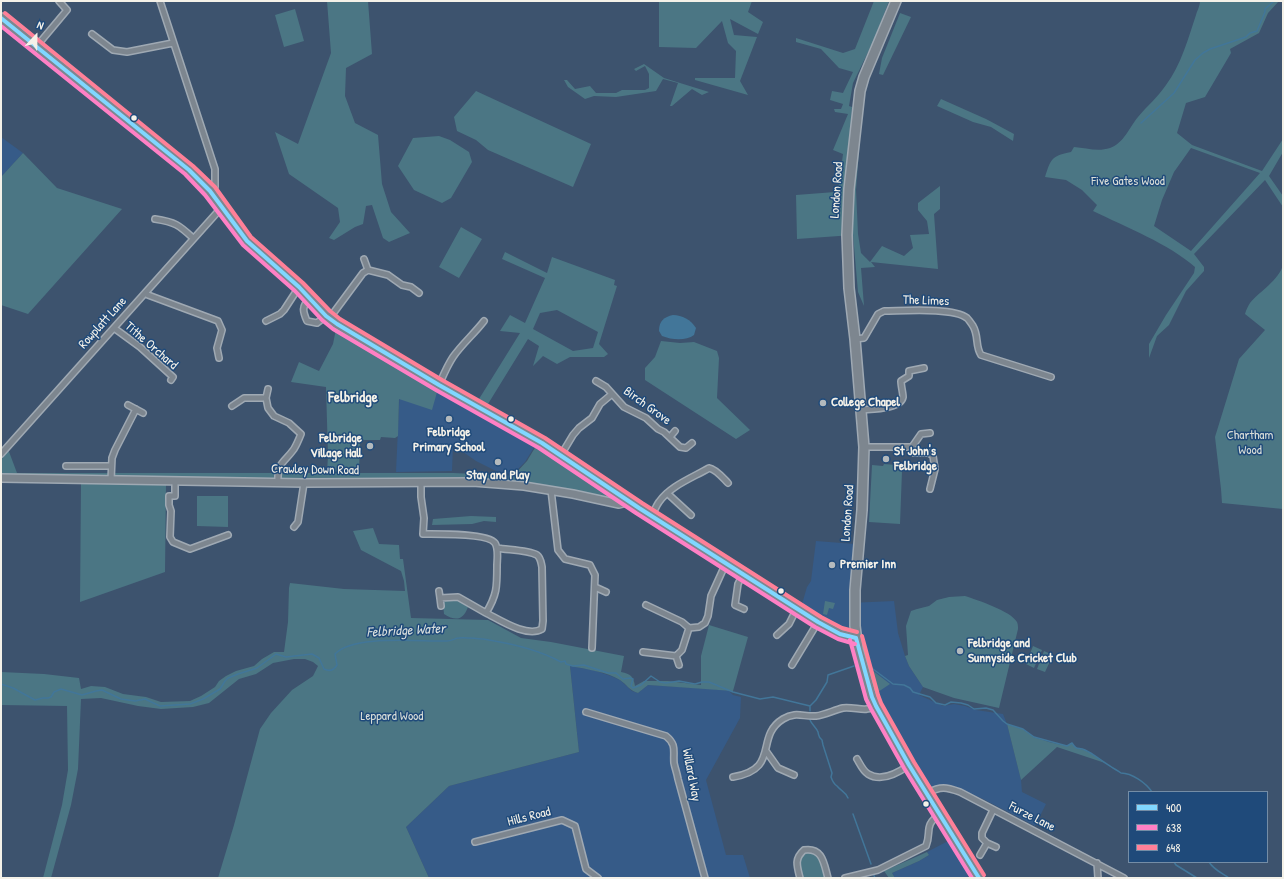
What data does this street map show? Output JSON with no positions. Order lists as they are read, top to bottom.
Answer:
{
  "streets": {
    "highway": ["London Road"],
    "street": [
      "The Limes",
      "Rowplatt Lane",
      "Tithe Orchard",
      "Birch Grove",
      "Crawley Down Road",
      "Willard Way",
      "Hills Road",
      "Furze Lane"
    ]
  },
  "crossings": [
    ["London Road", "The Limes"],
    ["London Road", "Furze Lane"],
    ["Rowplatt Lane", "Tithe Orchard"]
  ],
  "districts": ["Felbridge"],
  "water": ["Felbridge Water"],
  "parks": ["Five Gates Wood", "Chartham Wood", "Leppard Wood"],
  "places": [
    "College Chapel",
    "Felbridge Primary School",
    "Felbridge Village Hall",
    "St John's Felbridge",
    "Stay and Play",
    "Premier Inn",
    "Felbridge and Sunnyside Cricket Club"
  ],
  "lines": ["transit line 648", "transit line 400", "transit line 638"],
  "legend": ["400", "638", "648"],
  "north": "top"
}
